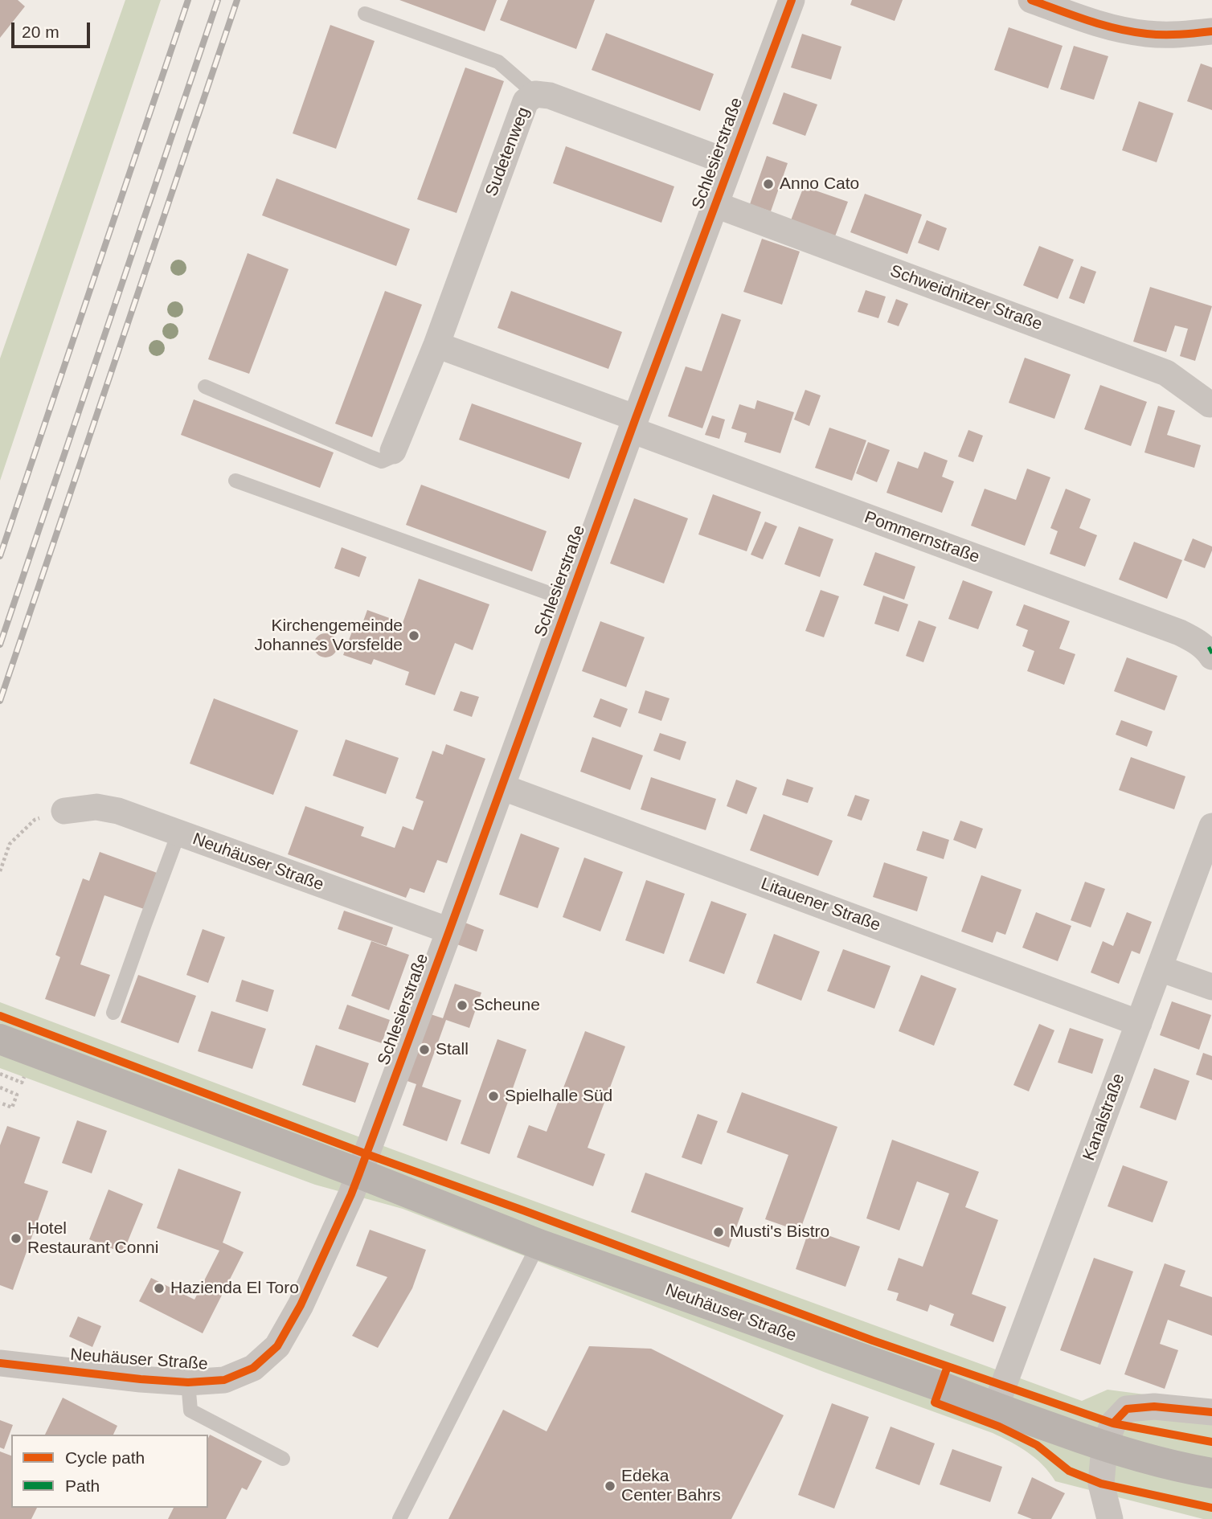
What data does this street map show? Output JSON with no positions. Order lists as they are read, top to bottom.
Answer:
{
  "streets": {
    "main road": ["Neuhäuser Straße"],
    "street": [
      "Sudetenweg",
      "Schlesierstraße",
      "Schweidnitzer Straße",
      "Pommernstraße",
      "Litauener Straße",
      "Kanalstraße"
    ]
  },
  "crossings": [
    ["Sudetenweg", "Schlesierstraße"],
    ["Schlesierstraße", "Schweidnitzer Straße"],
    ["Schlesierstraße", "Pommernstraße"],
    ["Schlesierstraße", "Neuhäuser Straße"],
    ["Schlesierstraße", "Litauener Straße"],
    ["Neuhäuser Straße", "Kanalstraße"],
    ["Litauener Straße", "Kanalstraße"]
  ],
  "places": [
    "Anno Cato",
    "Kirchengemeinde Johannes Vorsfelde",
    "Scheune",
    "Stall",
    "Spielhalle Süd",
    "Musti's Bistro",
    "Hotel Restaurant Conni",
    "Hazienda El Toro",
    "Edeka Center Bahrs"
  ],
  "legend": ["Cycle path", "Path"],
  "scale_bar": "20 m"
}
